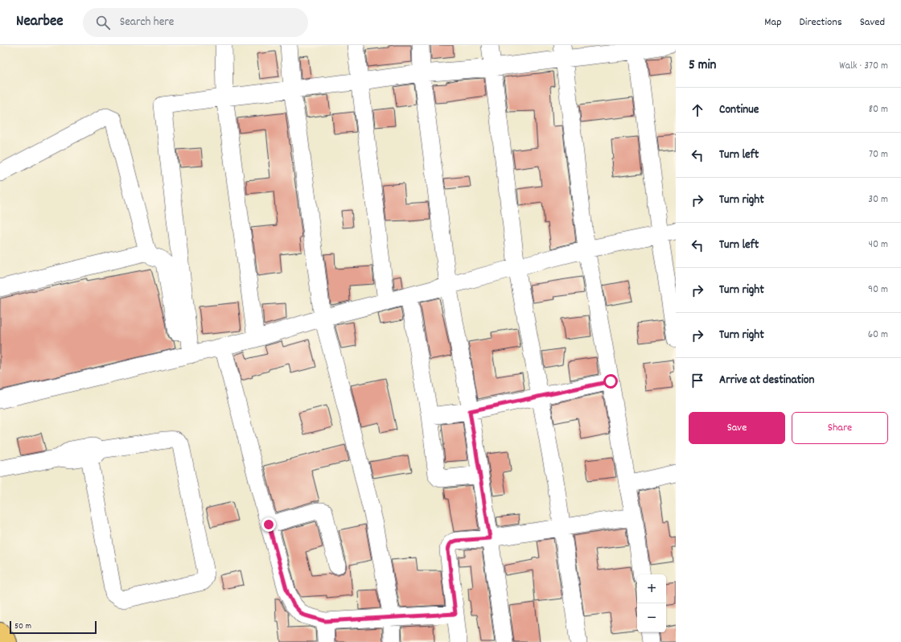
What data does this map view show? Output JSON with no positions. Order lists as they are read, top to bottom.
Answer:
{
  "scale_bar": "50 m",
  "page": {
    "header": "Nearbee",
    "search": "Search here",
    "nav": ["Map", "Directions", "Saved"],
    "heading": ["5 min", "Walk · 370 m"],
    "list": [
      ["Continue", "80 m"],
      ["Turn left", "70 m"],
      ["Turn right", "30 m"],
      ["Turn left", "40 m"],
      ["Turn right", "90 m"],
      ["Turn right", "60 m"],
      "Arrive at destination"
    ],
    "buttons": ["Save", "Share"],
    "map_buttons": ["+", "−"],
    "scale": "50 m"
  }
}
